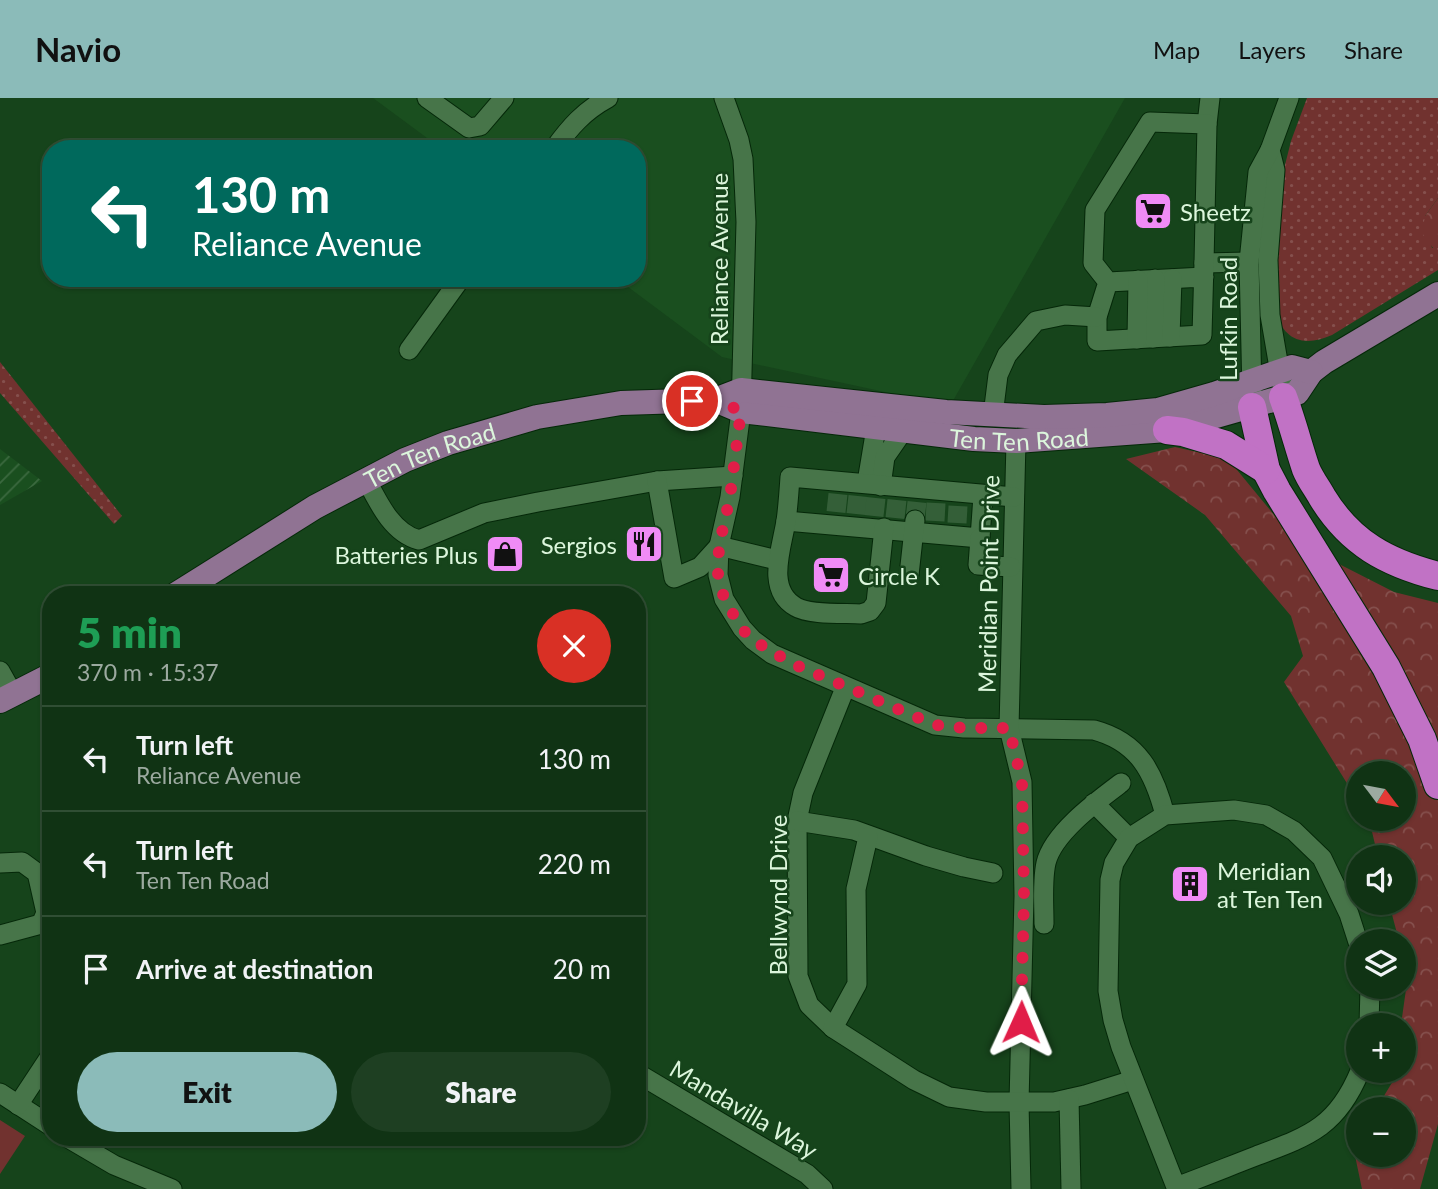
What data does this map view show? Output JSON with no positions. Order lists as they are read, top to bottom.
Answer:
{
  "streets": {
    "main road": ["Ten Ten Road"],
    "street": [
      "Reliance Avenue",
      "Lufkin Road",
      "Meridian Point Drive",
      "Bellwynd Drive",
      "Mandavilla Way"
    ]
  },
  "crossings": [
    ["Reliance Avenue", "Ten Ten Road"],
    ["Reliance Avenue", "Meridian Point Drive"],
    ["Reliance Avenue", "Bellwynd Drive"],
    ["Lufkin Road", "Ten Ten Road"],
    ["Ten Ten Road", "Meridian Point Drive"],
    ["Meridian Point Drive", "Bellwynd Drive"]
  ],
  "places": {
    "supermarket": ["Sheetz", "Circle K"],
    "restaurant": ["Sergios"],
    "shop": ["Batteries Plus"],
    "building": ["Meridian at Ten Ten"]
  },
  "north": "bottom right",
  "page": {
    "header": "Navio",
    "nav": ["Map", "Layers", "Share"],
    "turn": ["130 m", "Reliance Avenue"],
    "heading": ["5 min", "370 m · 15:37"],
    "list": [
      {
        "name": "Turn left",
        "note": "Reliance Avenue",
        "value": "130 m"
      },
      {
        "name": "Turn left",
        "note": "Ten Ten Road",
        "value": "220 m"
      },
      {
        "name": "Arrive at destination",
        "value": "20 m"
      }
    ],
    "map_buttons": ["+", "−"],
    "buttons": ["Exit", "Share"]
  }
}
